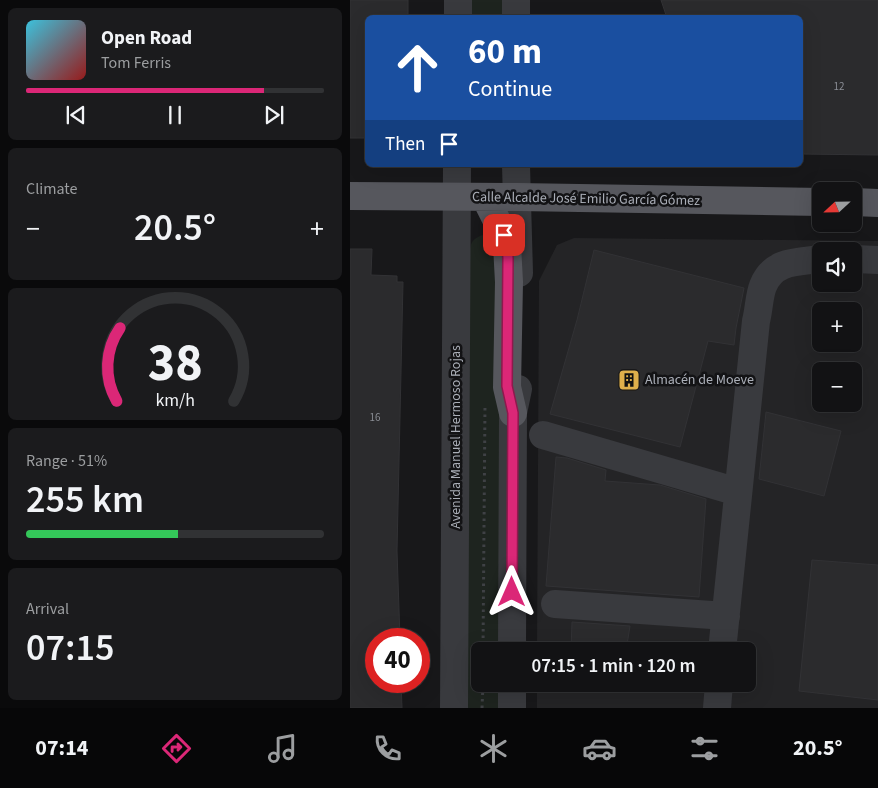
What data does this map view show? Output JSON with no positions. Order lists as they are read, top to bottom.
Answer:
{
  "streets": {
    "main road": ["Calle Alcalde José Emilio García Gómez"],
    "street": ["Avenida Manuel Hermoso Rojas"]
  },
  "crossings": [
    ["Calle Alcalde José Emilio García Gómez", "Avenida Manuel Hermoso Rojas"]
  ],
  "places": {
    "building": ["Almacén de Moeve"]
  },
  "house_numbers": ["12", "16"],
  "north": "left",
  "page": {
    "turn": ["60 m", "Continue"],
    "song": ["Open Road", "Tom Ferris"],
    "then": "Then",
    "tile": [
      "Climate",
      ["Range · 51%", "255 km"],
      ["Arrival", "07:15"]
    ],
    "map_buttons": ["+", "−"],
    "heat": ["−", "20.5°", "+"],
    "limit": "40",
    "trip": "07:15 · 1 min · 120 m",
    "tabs": ["07:14", "20.5°"],
    "gauge": ["38", "km/h"]
  }
}
